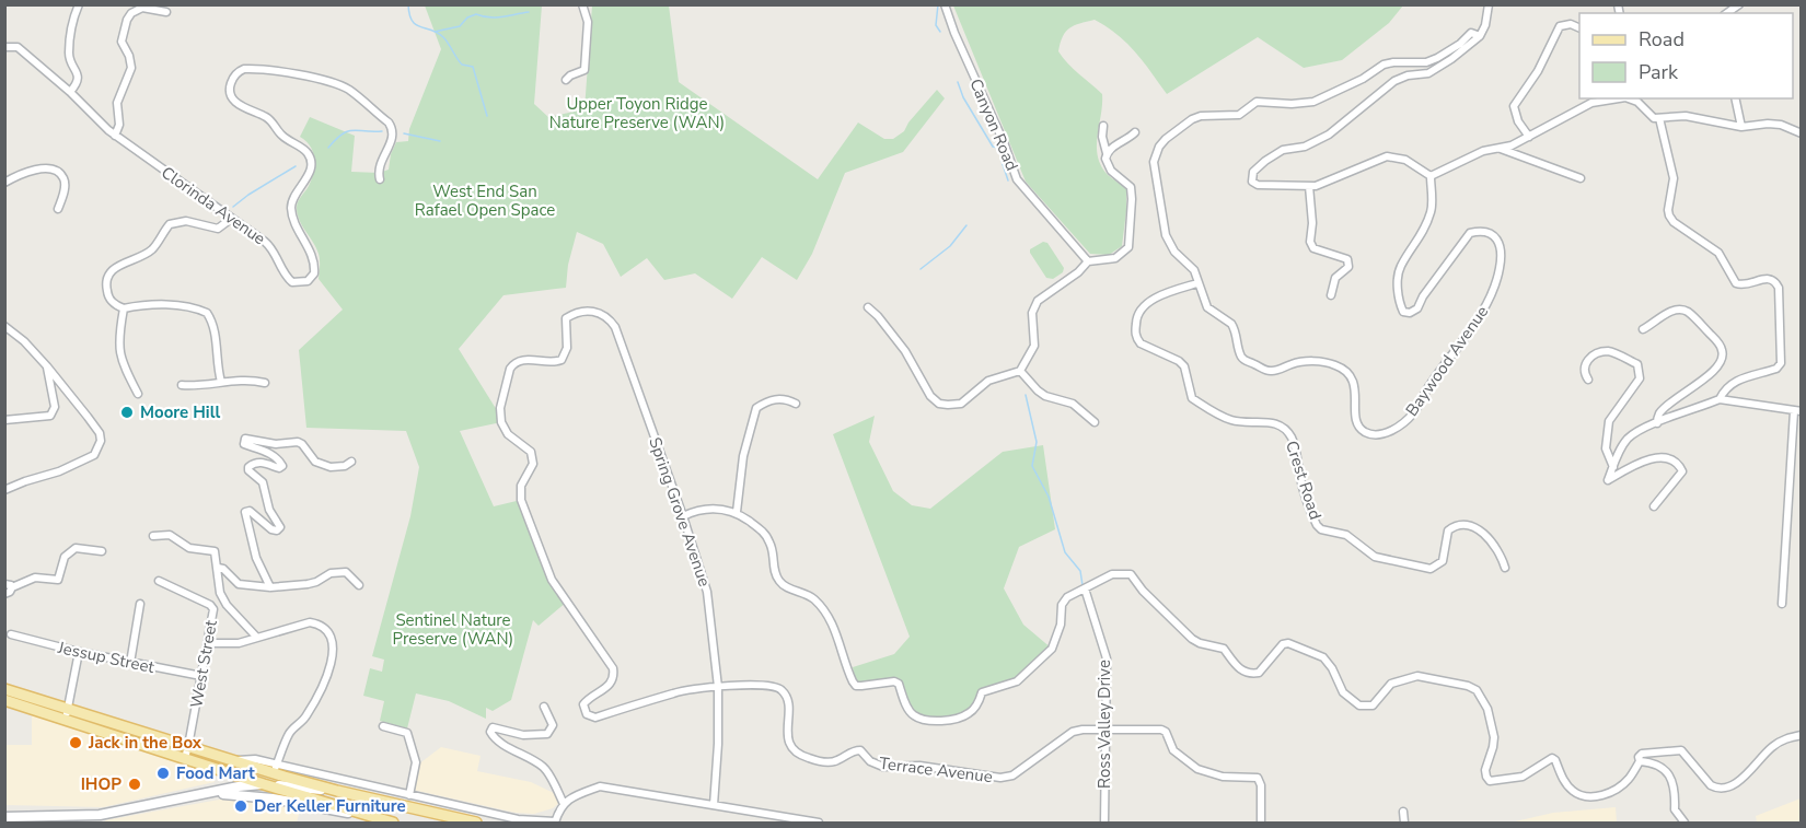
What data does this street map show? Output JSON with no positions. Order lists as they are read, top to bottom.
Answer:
{
  "streets": {
    "street": [
      "Canyon Road",
      "Clorinda Avenue",
      "Baywood Avenue",
      "Crest Road",
      "Spring Grove Avenue",
      "Jessup Street",
      "West Street",
      "Ross Valley Drive",
      "Terrace Avenue"
    ]
  },
  "crossings": [
    ["Baywood Avenue", "Crest Road"],
    ["Spring Grove Avenue", "Terrace Avenue"],
    ["Jessup Street", "West Street"],
    ["Ross Valley Drive", "Terrace Avenue"]
  ],
  "parks": ["Upper Toyon Ridge Nature Preserve (WAN)", "West End San Rafael Open Space", "Sentinel Nature Preserve (WAN)"],
  "places": [
    "Moore Hill",
    "Jack in the Box",
    "Food Mart",
    "IHOP",
    "Der Keller Furniture"
  ],
  "legend": ["Road", "Park"]
}
